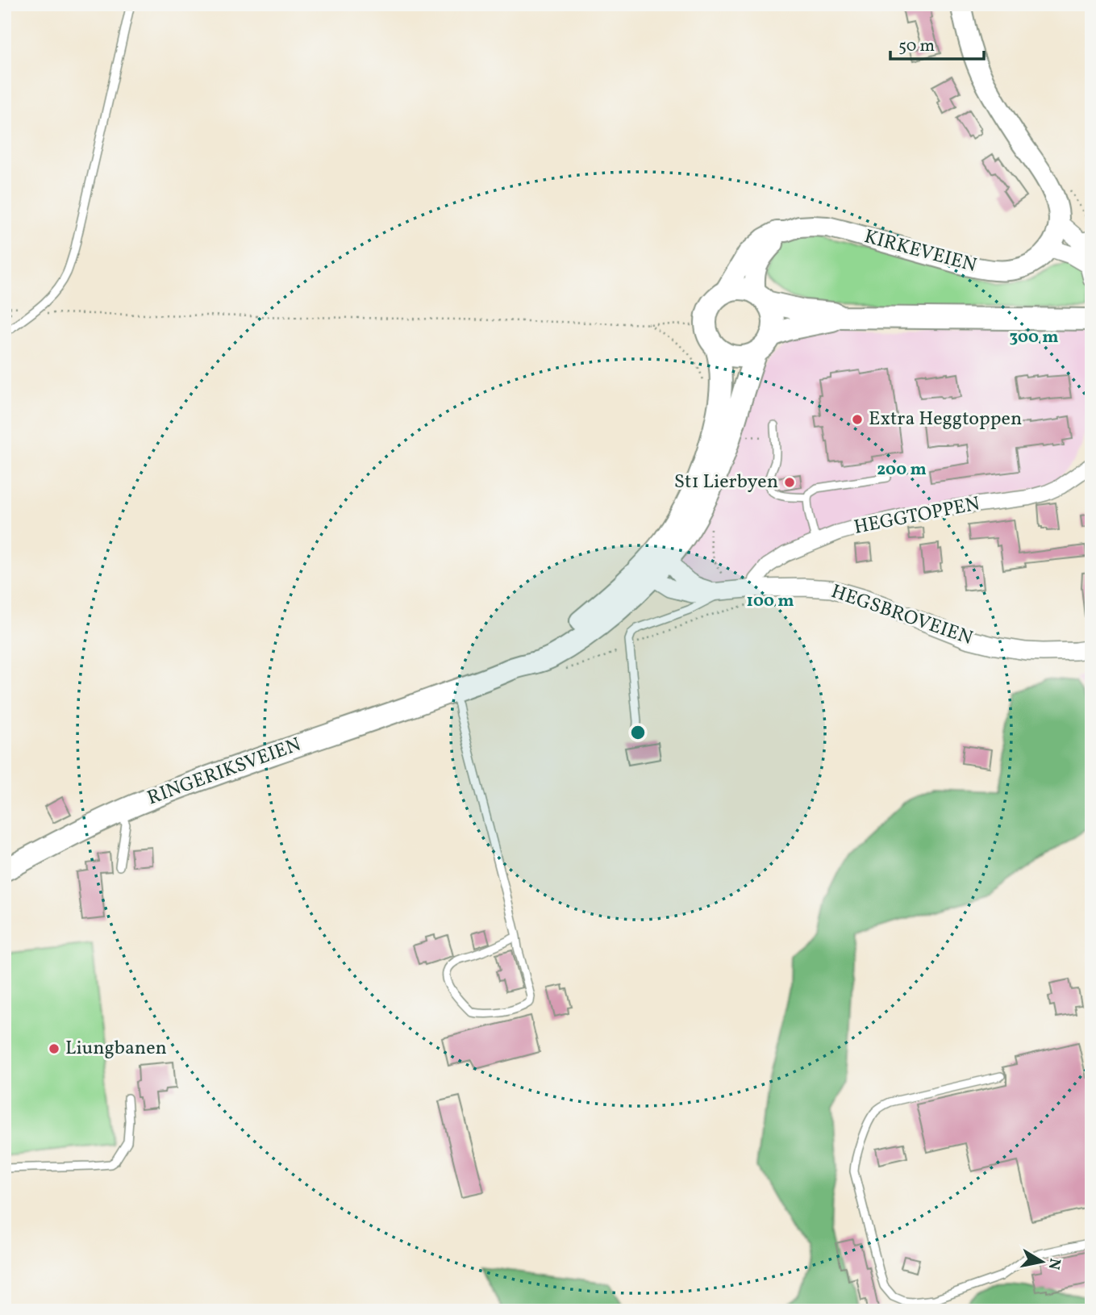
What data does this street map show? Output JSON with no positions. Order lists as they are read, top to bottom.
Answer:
{
  "streets": {
    "main road": ["KIRKEVEIEN", "RINGERIKSVEIEN"],
    "street": ["HEGGTOPPEN", "HEGSBROVEIEN"]
  },
  "crossings": [
    ["KIRKEVEIEN", "RINGERIKSVEIEN"],
    ["HEGGTOPPEN", "HEGSBROVEIEN"],
    ["HEGSBROVEIEN", "RINGERIKSVEIEN"]
  ],
  "places": ["Extra Heggtoppen", "St1 Lierbyen", "Liungbanen"],
  "scale_bar": "50 m",
  "north": "right",
  "rings": ["300 m", "200 m", "100 m"]
}
